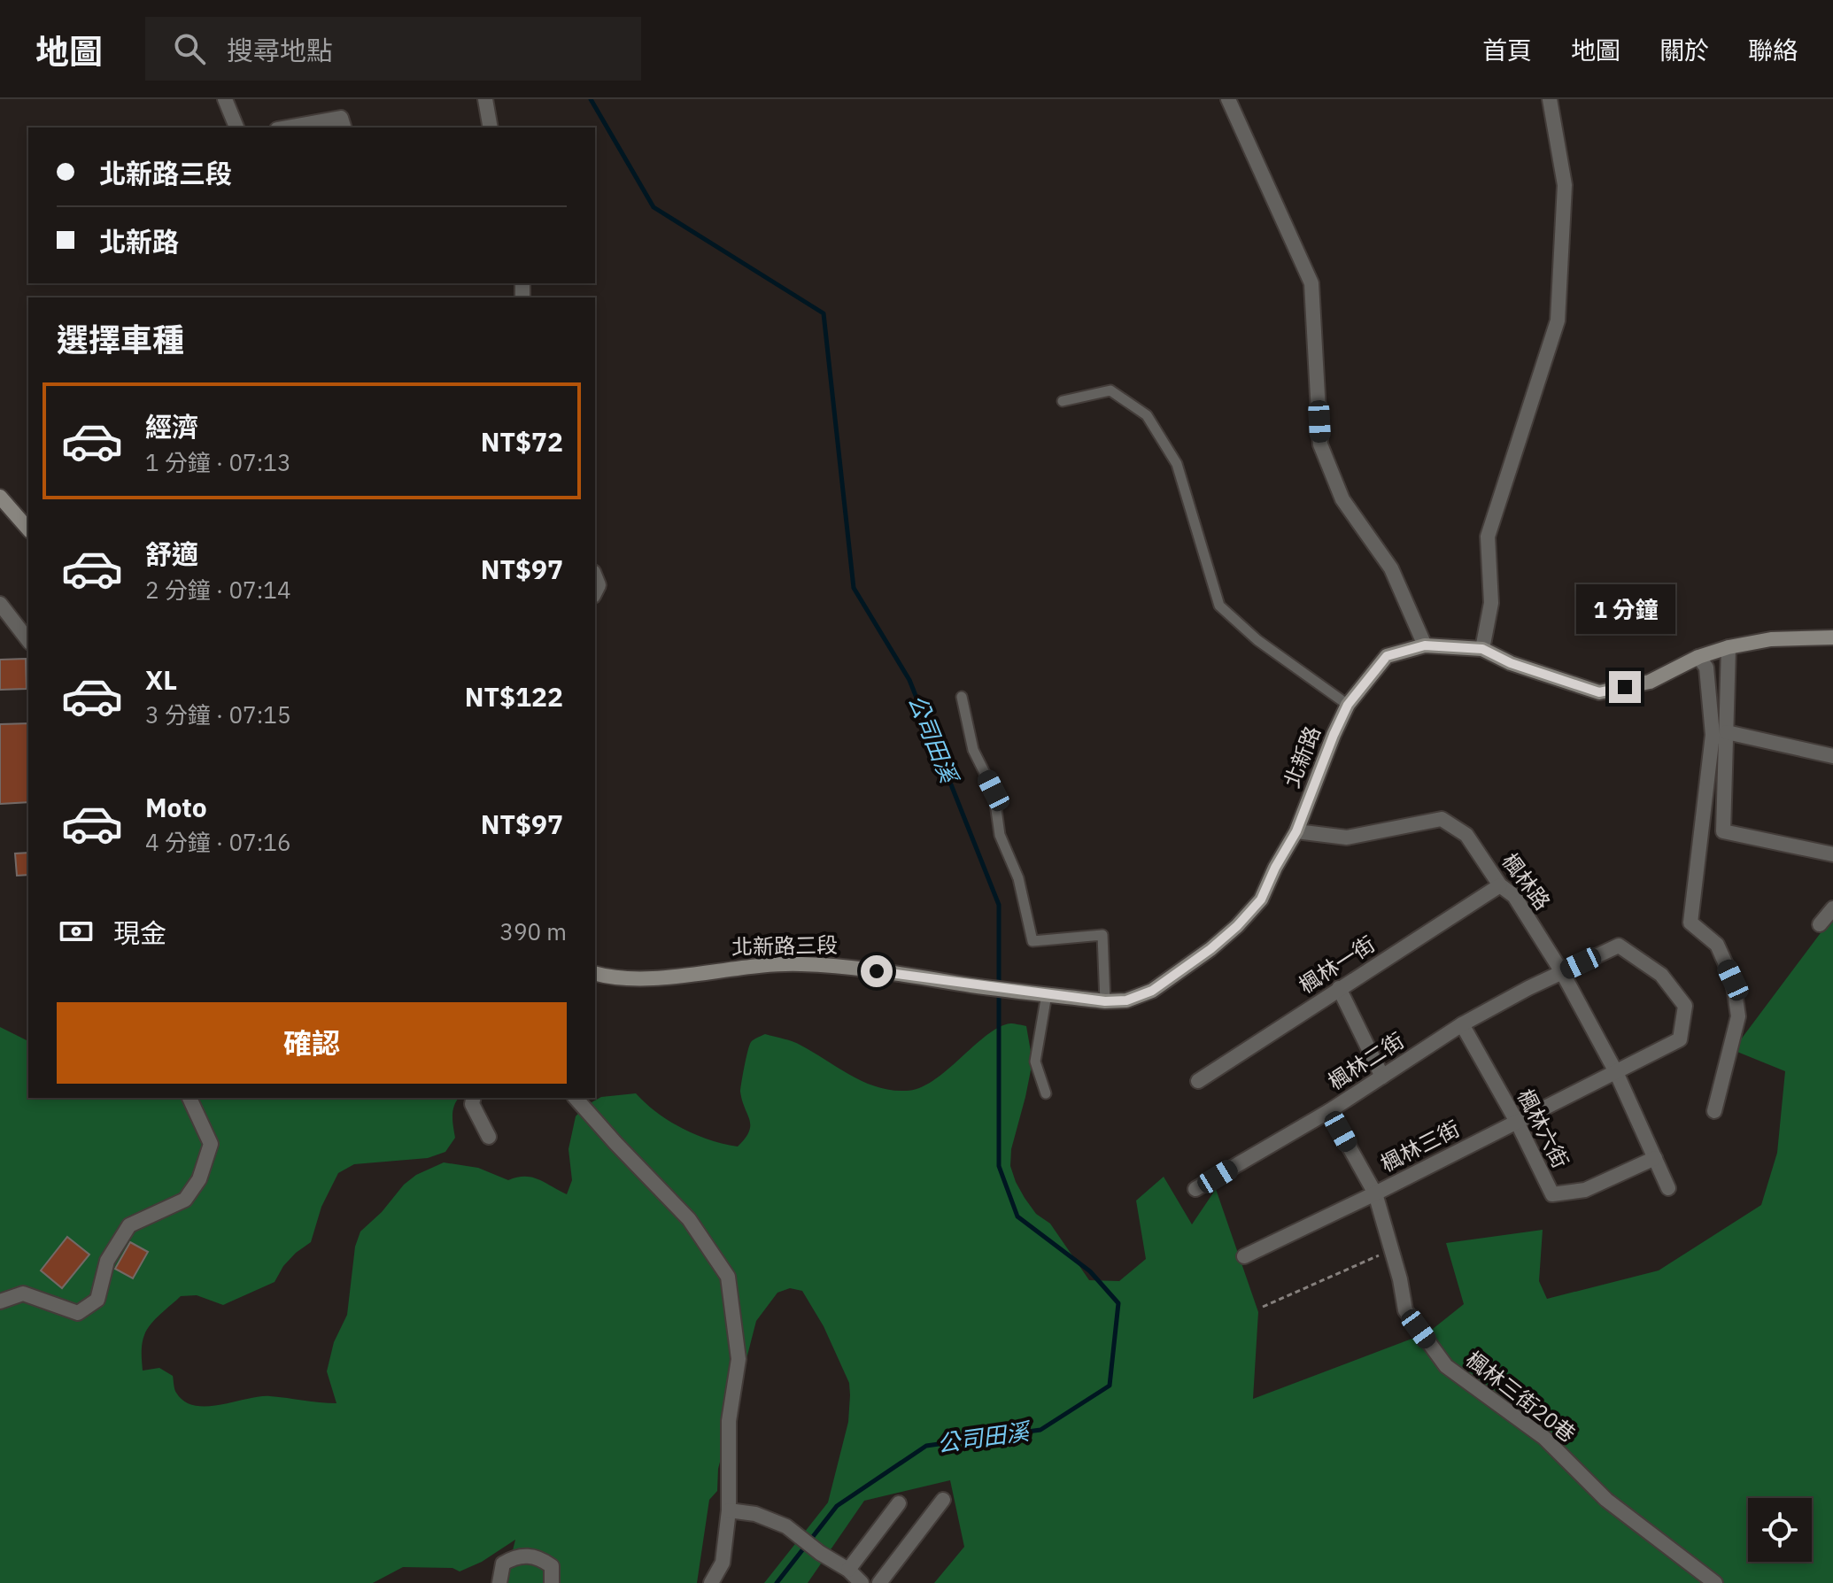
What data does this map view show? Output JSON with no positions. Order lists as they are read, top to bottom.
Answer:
{
  "streets": {
    "main road": ["北新路", "北新路三段"],
    "street": [
      "楓林路",
      "楓林一街",
      "楓林二街",
      "楓林六街",
      "楓林三街",
      "楓林三街20巷"
    ]
  },
  "crossings": [
    ["北新路", "楓林路"],
    ["北新路", "北新路三段"],
    ["楓林路", "楓林一街"],
    ["楓林路", "楓林二街"],
    ["楓林路", "楓林六街"],
    ["楓林路", "楓林三街"],
    ["楓林二街", "楓林六街"],
    ["楓林二街", "楓林三街"],
    ["楓林二街", "楓林三街20巷"],
    ["楓林六街", "楓林三街"],
    ["楓林三街", "楓林三街20巷"]
  ],
  "water": ["公司田溪"],
  "page": {
    "header": "地圖",
    "search": "搜尋地點",
    "nav": [
      "首頁",
      "地圖",
      "關於",
      "聯絡"
    ],
    "banner": ["北新路三段", "北新路"],
    "heading": "選擇車種",
    "list": [
      {
        "name": "經濟",
        "note": "1 分鐘 · 07:13",
        "value": "NT$72"
      },
      {
        "name": "舒適",
        "note": "2 分鐘 · 07:14",
        "value": "NT$97"
      },
      {
        "name": "XL",
        "note": "3 分鐘 · 07:15",
        "value": "NT$122"
      },
      {
        "name": "Moto",
        "note": "4 分鐘 · 07:16",
        "value": "NT$97"
      }
    ],
    "bubble": "1 分鐘",
    "pay": ["現金", "390 m"],
    "buttons": "確認"
  }
}
